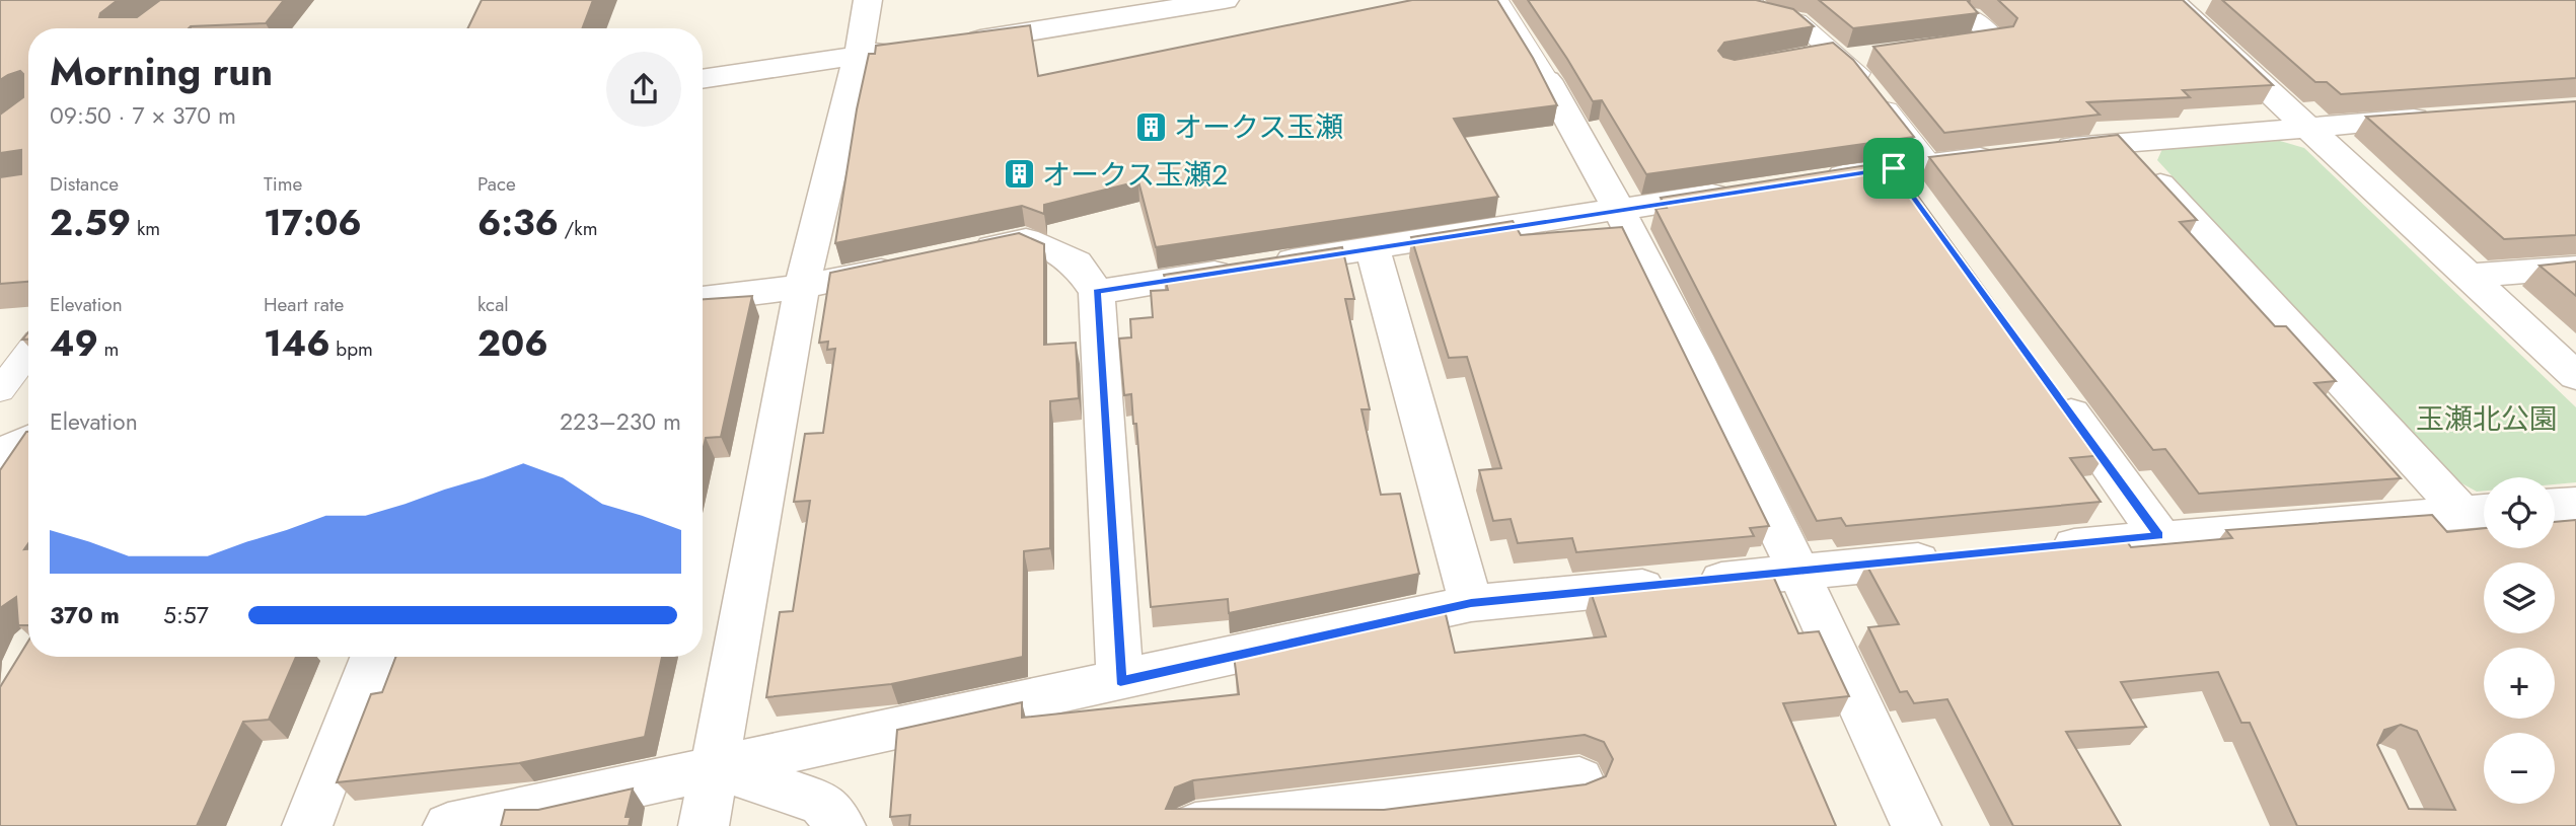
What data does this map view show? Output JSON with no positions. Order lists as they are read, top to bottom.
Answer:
{
  "parks": ["玉瀬北公園"],
  "places": {
    "building": ["オークス玉瀬", "オークス玉瀬2"]
  },
  "page": {
    "heading": ["Morning run", "09:50 · 7 × 370 m"],
    "stats": [
      ["Distance", "2.59 km"],
      ["Time", "17:06"],
      ["Pace", "6:36 /km"],
      ["Elevation", "49 m"],
      ["Heart rate", "146 bpm"],
      ["kcal", "206"]
    ],
    "chart": ["Elevation", "223–230 m"],
    "map_buttons": ["+", "−"],
    "list": [
      {
        "name": "370 m",
        "note": "5:57"
      }
    ]
  }
}
